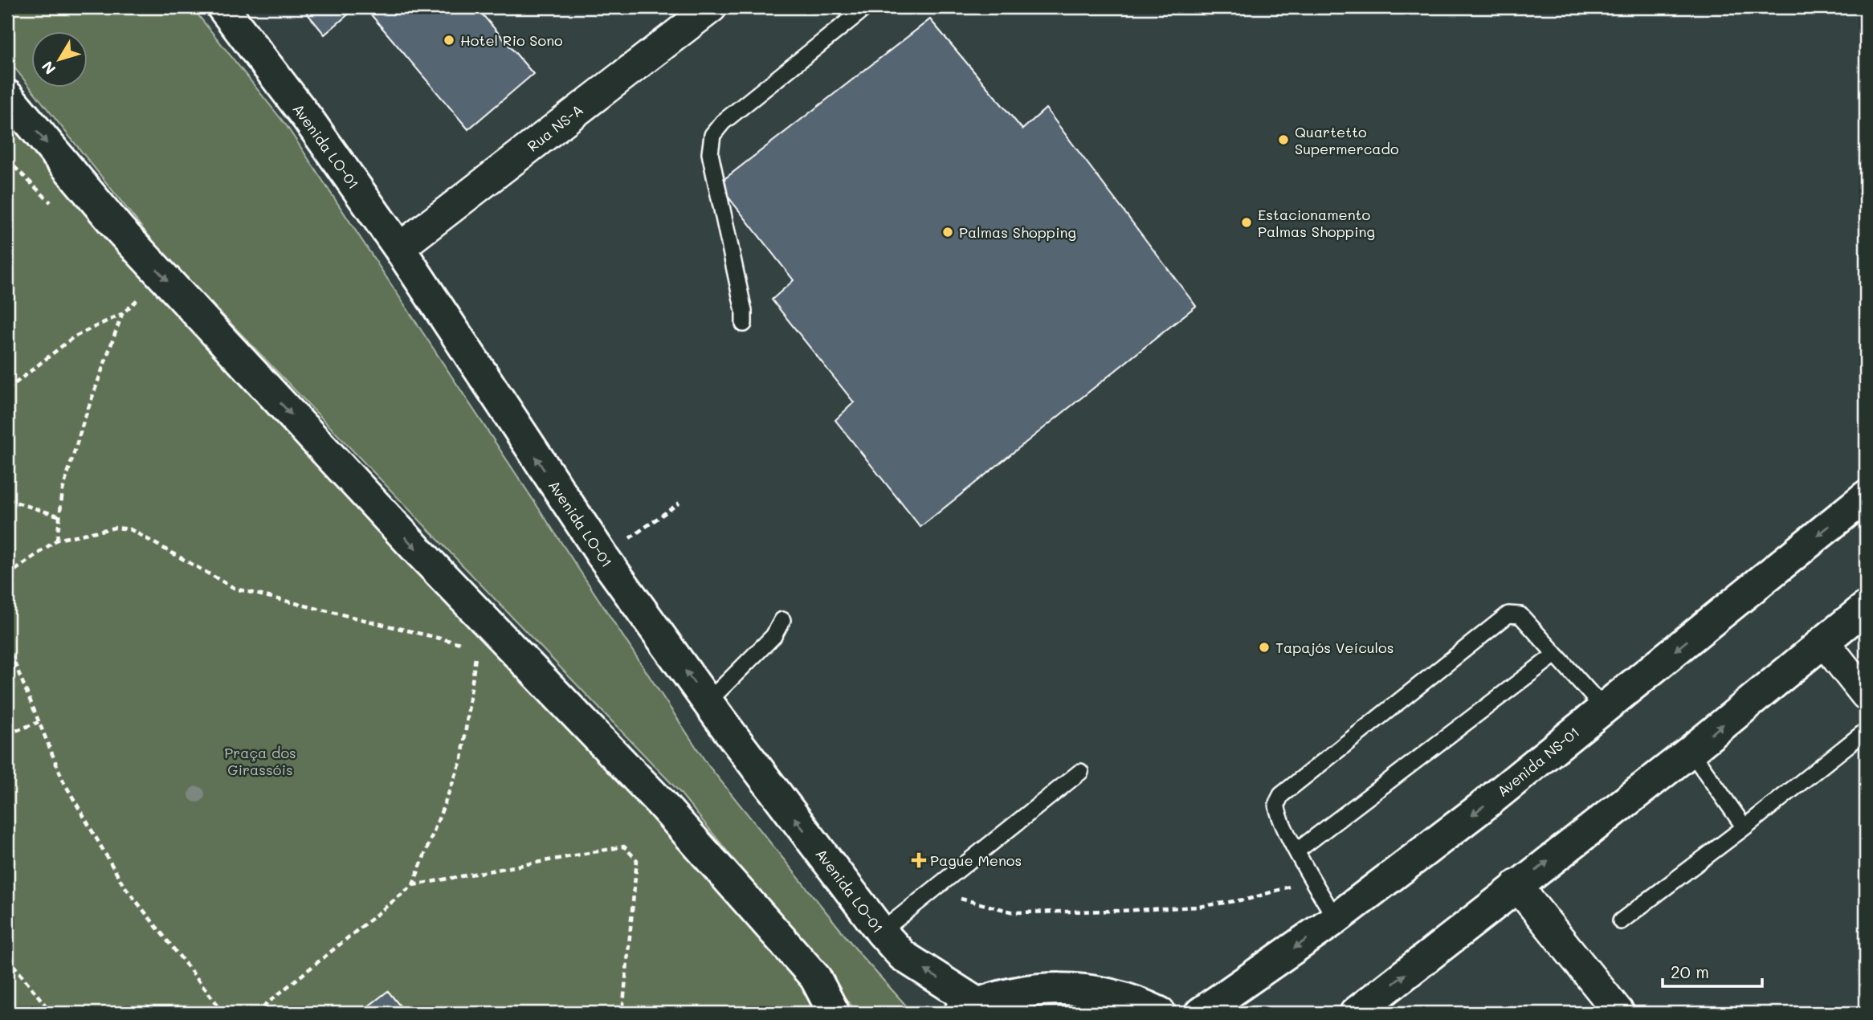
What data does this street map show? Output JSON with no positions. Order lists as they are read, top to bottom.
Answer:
{
  "streets": {
    "main road": ["Avenida LO-01", "Avenida NS-01"],
    "street": ["Rua NS-A"]
  },
  "crossings": [
    ["Rua NS-A", "Avenida LO-01"]
  ],
  "parks": ["Praça dos Girassóis"],
  "places": {
    "other": [
      "Hotel Rio Sono",
      "Quartetto Supermercado",
      "Estacionamento Palmas Shopping",
      "Palmas Shopping",
      "Tapajós Veículos"
    ],
    "health": ["Pague Menos"]
  },
  "scale_bar": "20 m",
  "north": "bottom left"
}
